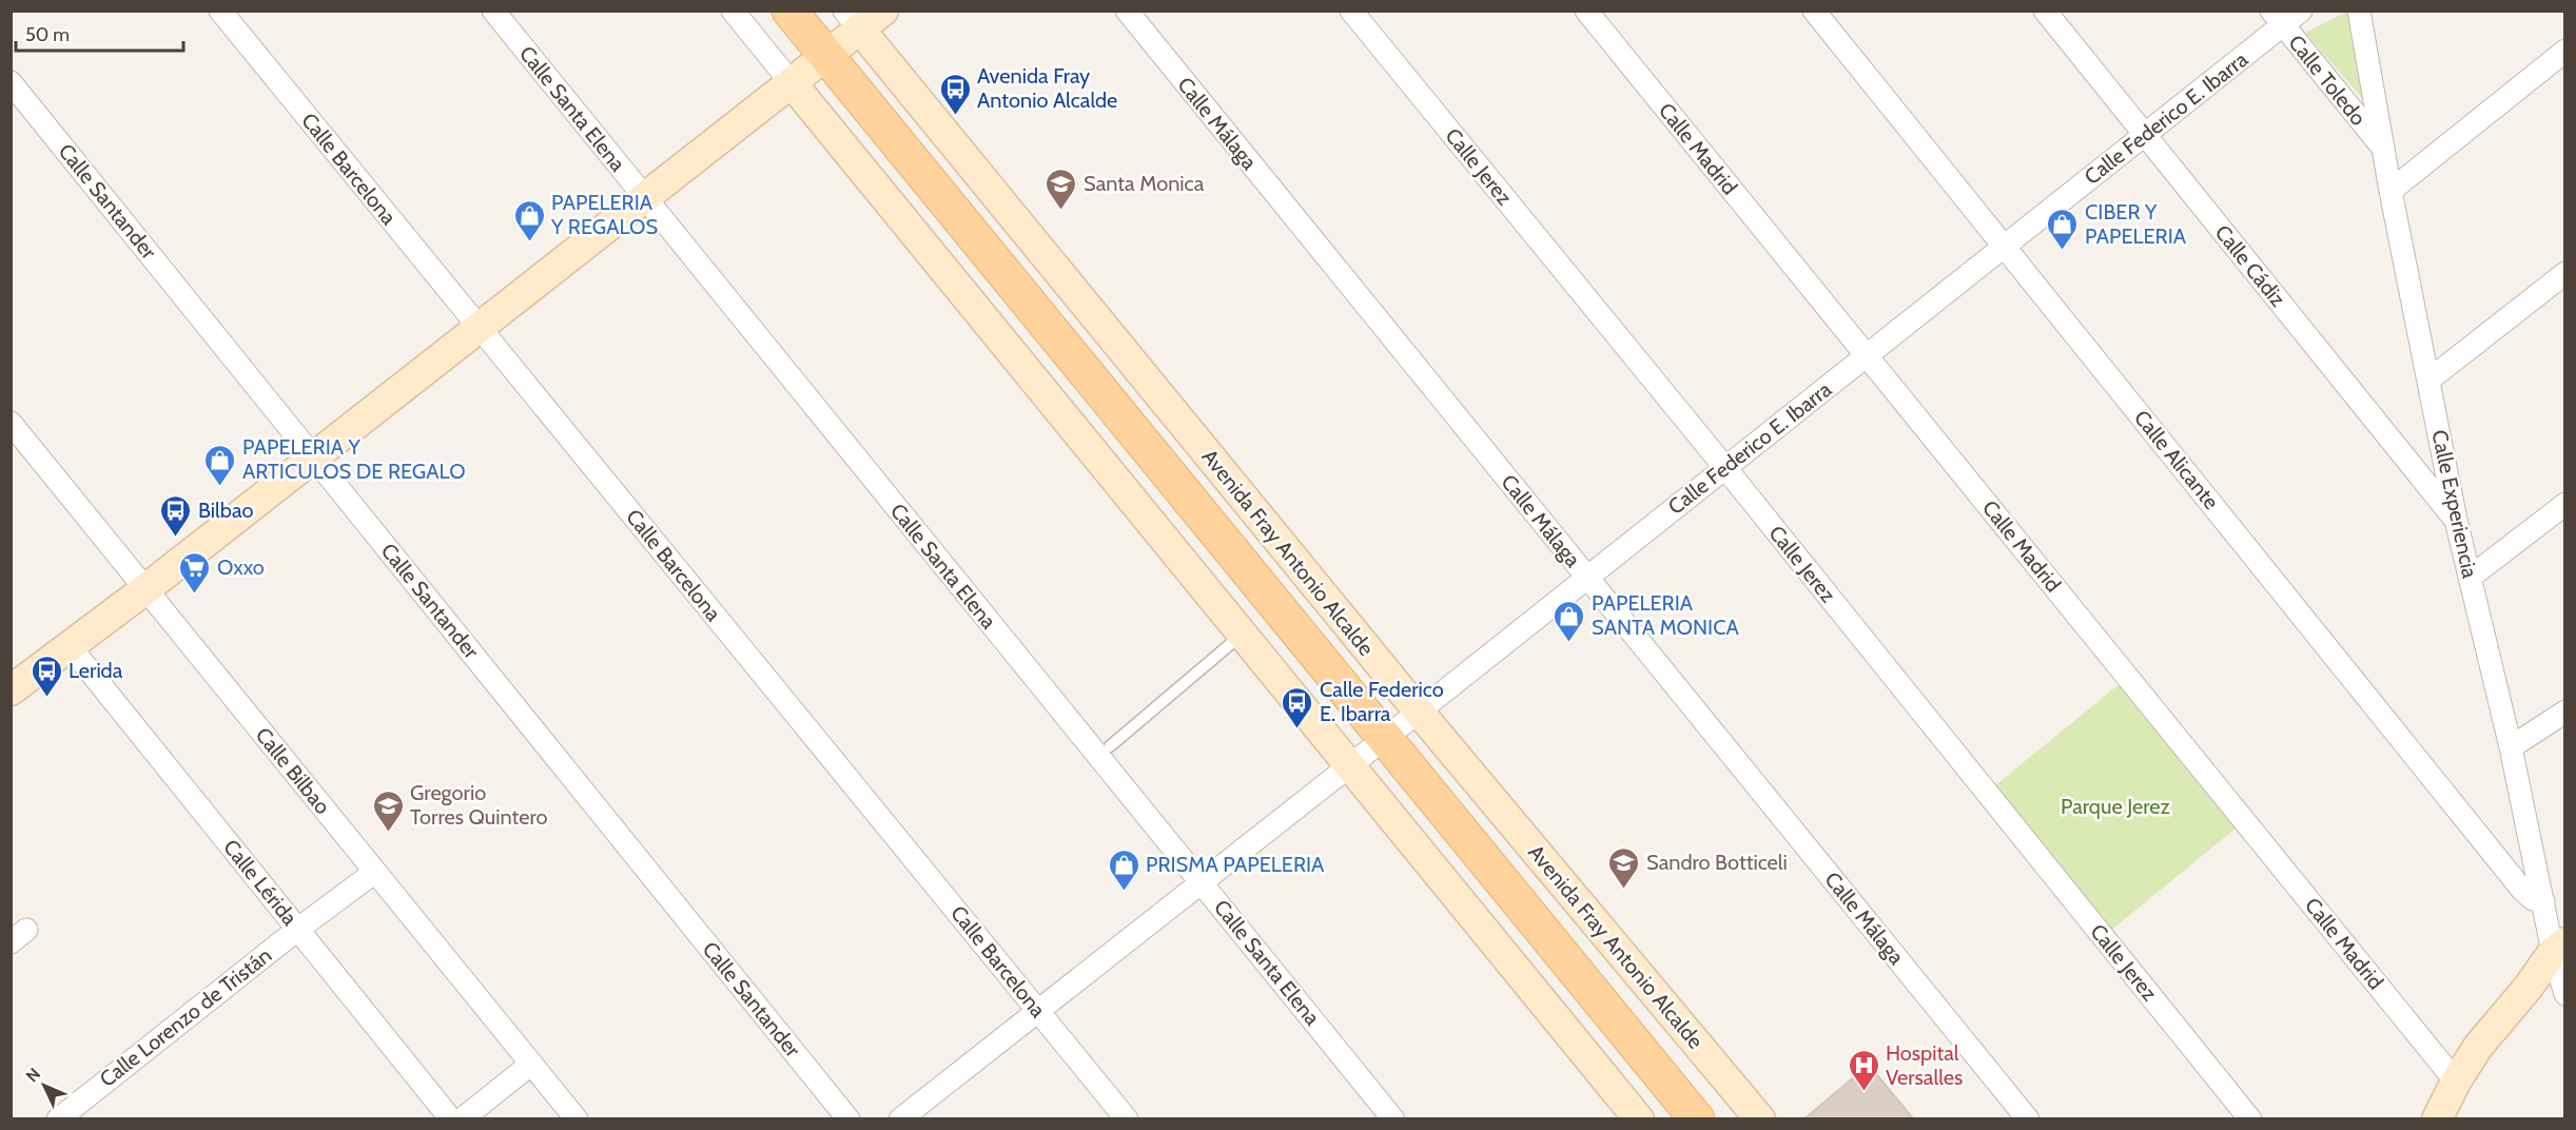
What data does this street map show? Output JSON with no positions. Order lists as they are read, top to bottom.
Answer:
{
  "streets": {
    "main road": ["Avenida Fray Antonio Alcalde"],
    "street": [
      "Calle Toledo",
      "Calle Santa Elena",
      "Calle Federico E. Ibarra",
      "Calle Málaga",
      "Calle Madrid",
      "Calle Jerez",
      "Calle Barcelona",
      "Calle Santander",
      "Calle Cádiz",
      "Calle Alicante",
      "Calle Experiencia",
      "Calle Bilbao",
      "Calle Lérida",
      "Calle Lorenzo de Tristán"
    ]
  },
  "crossings": [
    ["Calle Toledo", "Calle Federico E. Ibarra"],
    ["Calle Toledo", "Calle Experiencia"],
    ["Calle Santa Elena", "Calle Federico E. Ibarra"],
    ["Calle Federico E. Ibarra", "Calle Málaga"],
    ["Calle Federico E. Ibarra", "Calle Madrid"],
    ["Calle Federico E. Ibarra", "Calle Jerez"],
    ["Calle Federico E. Ibarra", "Calle Barcelona"],
    ["Calle Federico E. Ibarra", "Calle Cádiz"],
    ["Calle Federico E. Ibarra", "Calle Alicante"],
    ["Calle Federico E. Ibarra", "Avenida Fray Antonio Alcalde"],
    ["Calle Cádiz", "Calle Experiencia"],
    ["Calle Alicante", "Calle Experiencia"],
    ["Calle Bilbao", "Calle Lorenzo de Tristán"],
    ["Calle Lérida", "Calle Lorenzo de Tristán"]
  ],
  "parks": ["Parque Jerez"],
  "places": {
    "bus stop": [
      "Avenida Fray Antonio Alcalde",
      "Bilbao",
      "Lerida",
      "Calle Federico E. Ibarra"
    ],
    "school or university": ["Santa Monica", "Gregorio Torres Quintero", "Sandro Botticeli"],
    "shop": [
      "PAPELERIA Y REGALOS",
      "CIBER Y PAPELERIA",
      "PAPELERIA Y ARTICULOS DE REGALO",
      "PAPELERIA SANTA MONICA",
      "PRISMA PAPELERIA"
    ],
    "supermarket": ["Oxxo"],
    "hospital": ["Hospital Versalles"]
  },
  "scale_bar": "50 m",
  "north": "top left"
}
